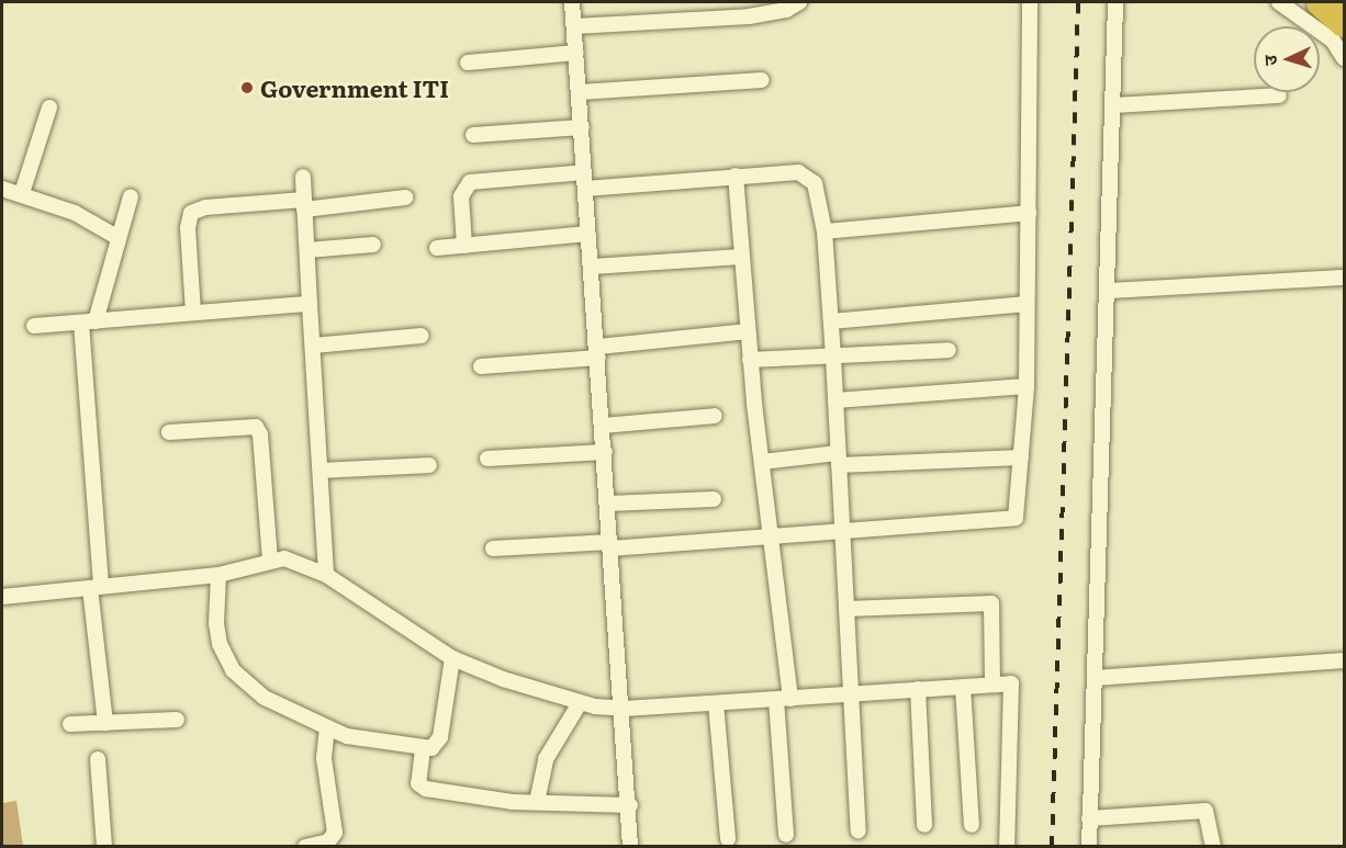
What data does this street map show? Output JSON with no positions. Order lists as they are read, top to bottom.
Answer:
{
  "places": ["Government ITI"],
  "north": "left"
}
